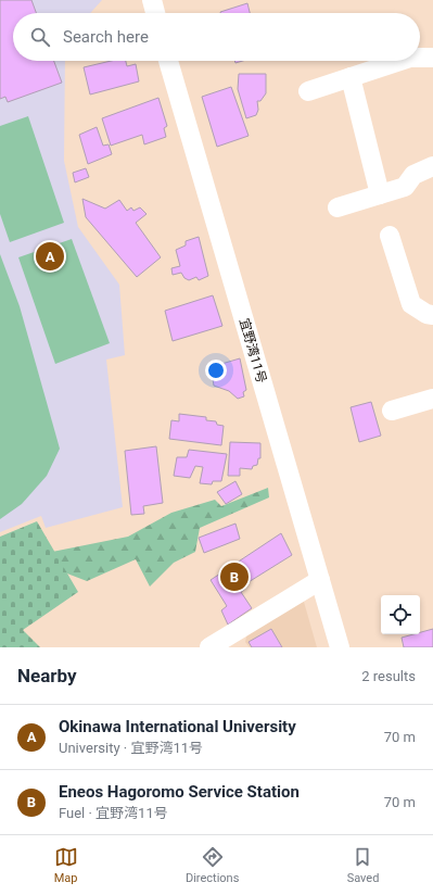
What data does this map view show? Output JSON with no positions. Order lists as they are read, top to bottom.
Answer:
{
  "streets": {
    "street": ["宜野湾11号"]
  },
  "page": {
    "search": "Search here",
    "pins": ["A", "B"],
    "heading": ["Nearby", "2 results"],
    "list": [
      {
        "mark": "A",
        "name": "Okinawa International University",
        "note": "University · 宜野湾11号",
        "value": "70 m"
      },
      {
        "mark": "B",
        "name": "Eneos Hagoromo Service Station",
        "note": "Fuel · 宜野湾11号",
        "value": "70 m"
      }
    ],
    "nav": ["Map", "Directions", "Saved"]
  }
}
